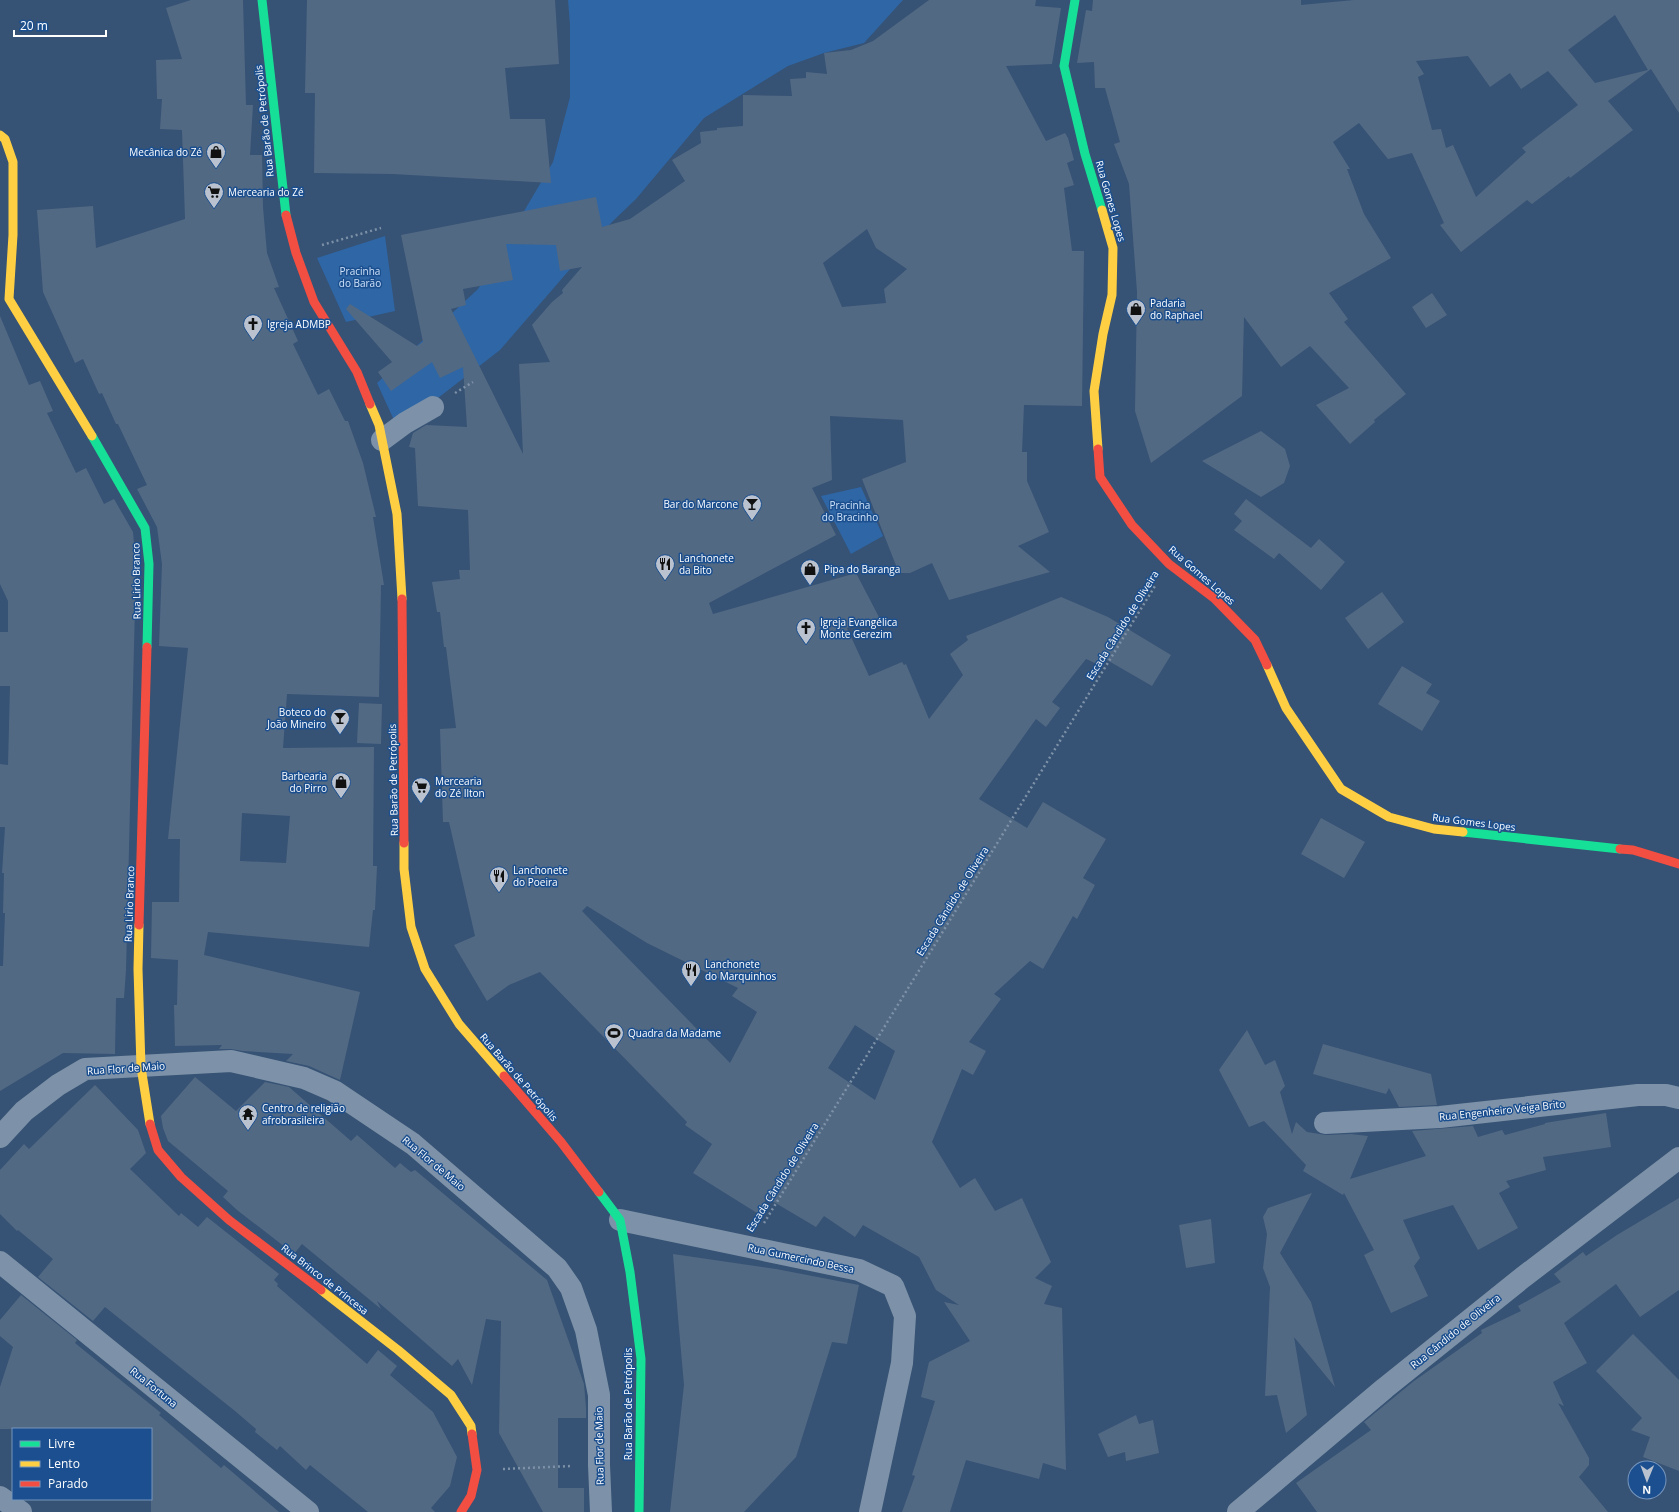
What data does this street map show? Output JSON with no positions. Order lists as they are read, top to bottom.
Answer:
{
  "streets": {
    "street": [
      "Rua Barão de Petrópolis",
      "Rua Gomes Lopes",
      "Rua Lirio Branco",
      "Rua Flor de Maio",
      "Rua Engenheiro Veiga Brito",
      "Rua Gumercindo Bessa",
      "Rua Brinco de Princesa",
      "Rua Cândido de Oliveira",
      "Rua Fortuna"
    ],
    "path": ["Escada Cândido de Oliveira"]
  },
  "crossings": [
    ["Rua Barão de Petrópolis", "Rua Gumercindo Bessa"],
    ["Rua Gomes Lopes", "Escada Cândido de Oliveira"],
    ["Rua Lirio Branco", "Rua Flor de Maio"],
    ["Rua Lirio Branco", "Rua Brinco de Princesa"],
    ["Escada Cândido de Oliveira", "Rua Gumercindo Bessa"],
    ["Rua Flor de Maio", "Rua Brinco de Princesa"]
  ],
  "parks": ["Pracinha do Barão", "Pracinha do Bracinho"],
  "places": {
    "shop": [
      "Mecânica do Zé",
      "Padaria do Raphael",
      "Pipa do Baranga",
      "Barbearia do Pirro"
    ],
    "supermarket": ["Mercearia do Zé", "Mercearia do Zé Ilton"],
    "church": ["Igreja ADMBP", "Igreja Evangélica Monte Gerezim"],
    "bar": ["Bar do Marcone", "Boteco do João Mineiro"],
    "restaurant": ["Lanchonete da Bito", "Lanchonete do Poeira", "Lanchonete do Marquinhos"],
    "sports": ["Quadra da Madame"],
    "temple": ["Centro de religião afrobrasileira"]
  },
  "legend": ["Livre", "Lento", "Parado"],
  "scale_bar": "20 m",
  "north": "bottom"
}
